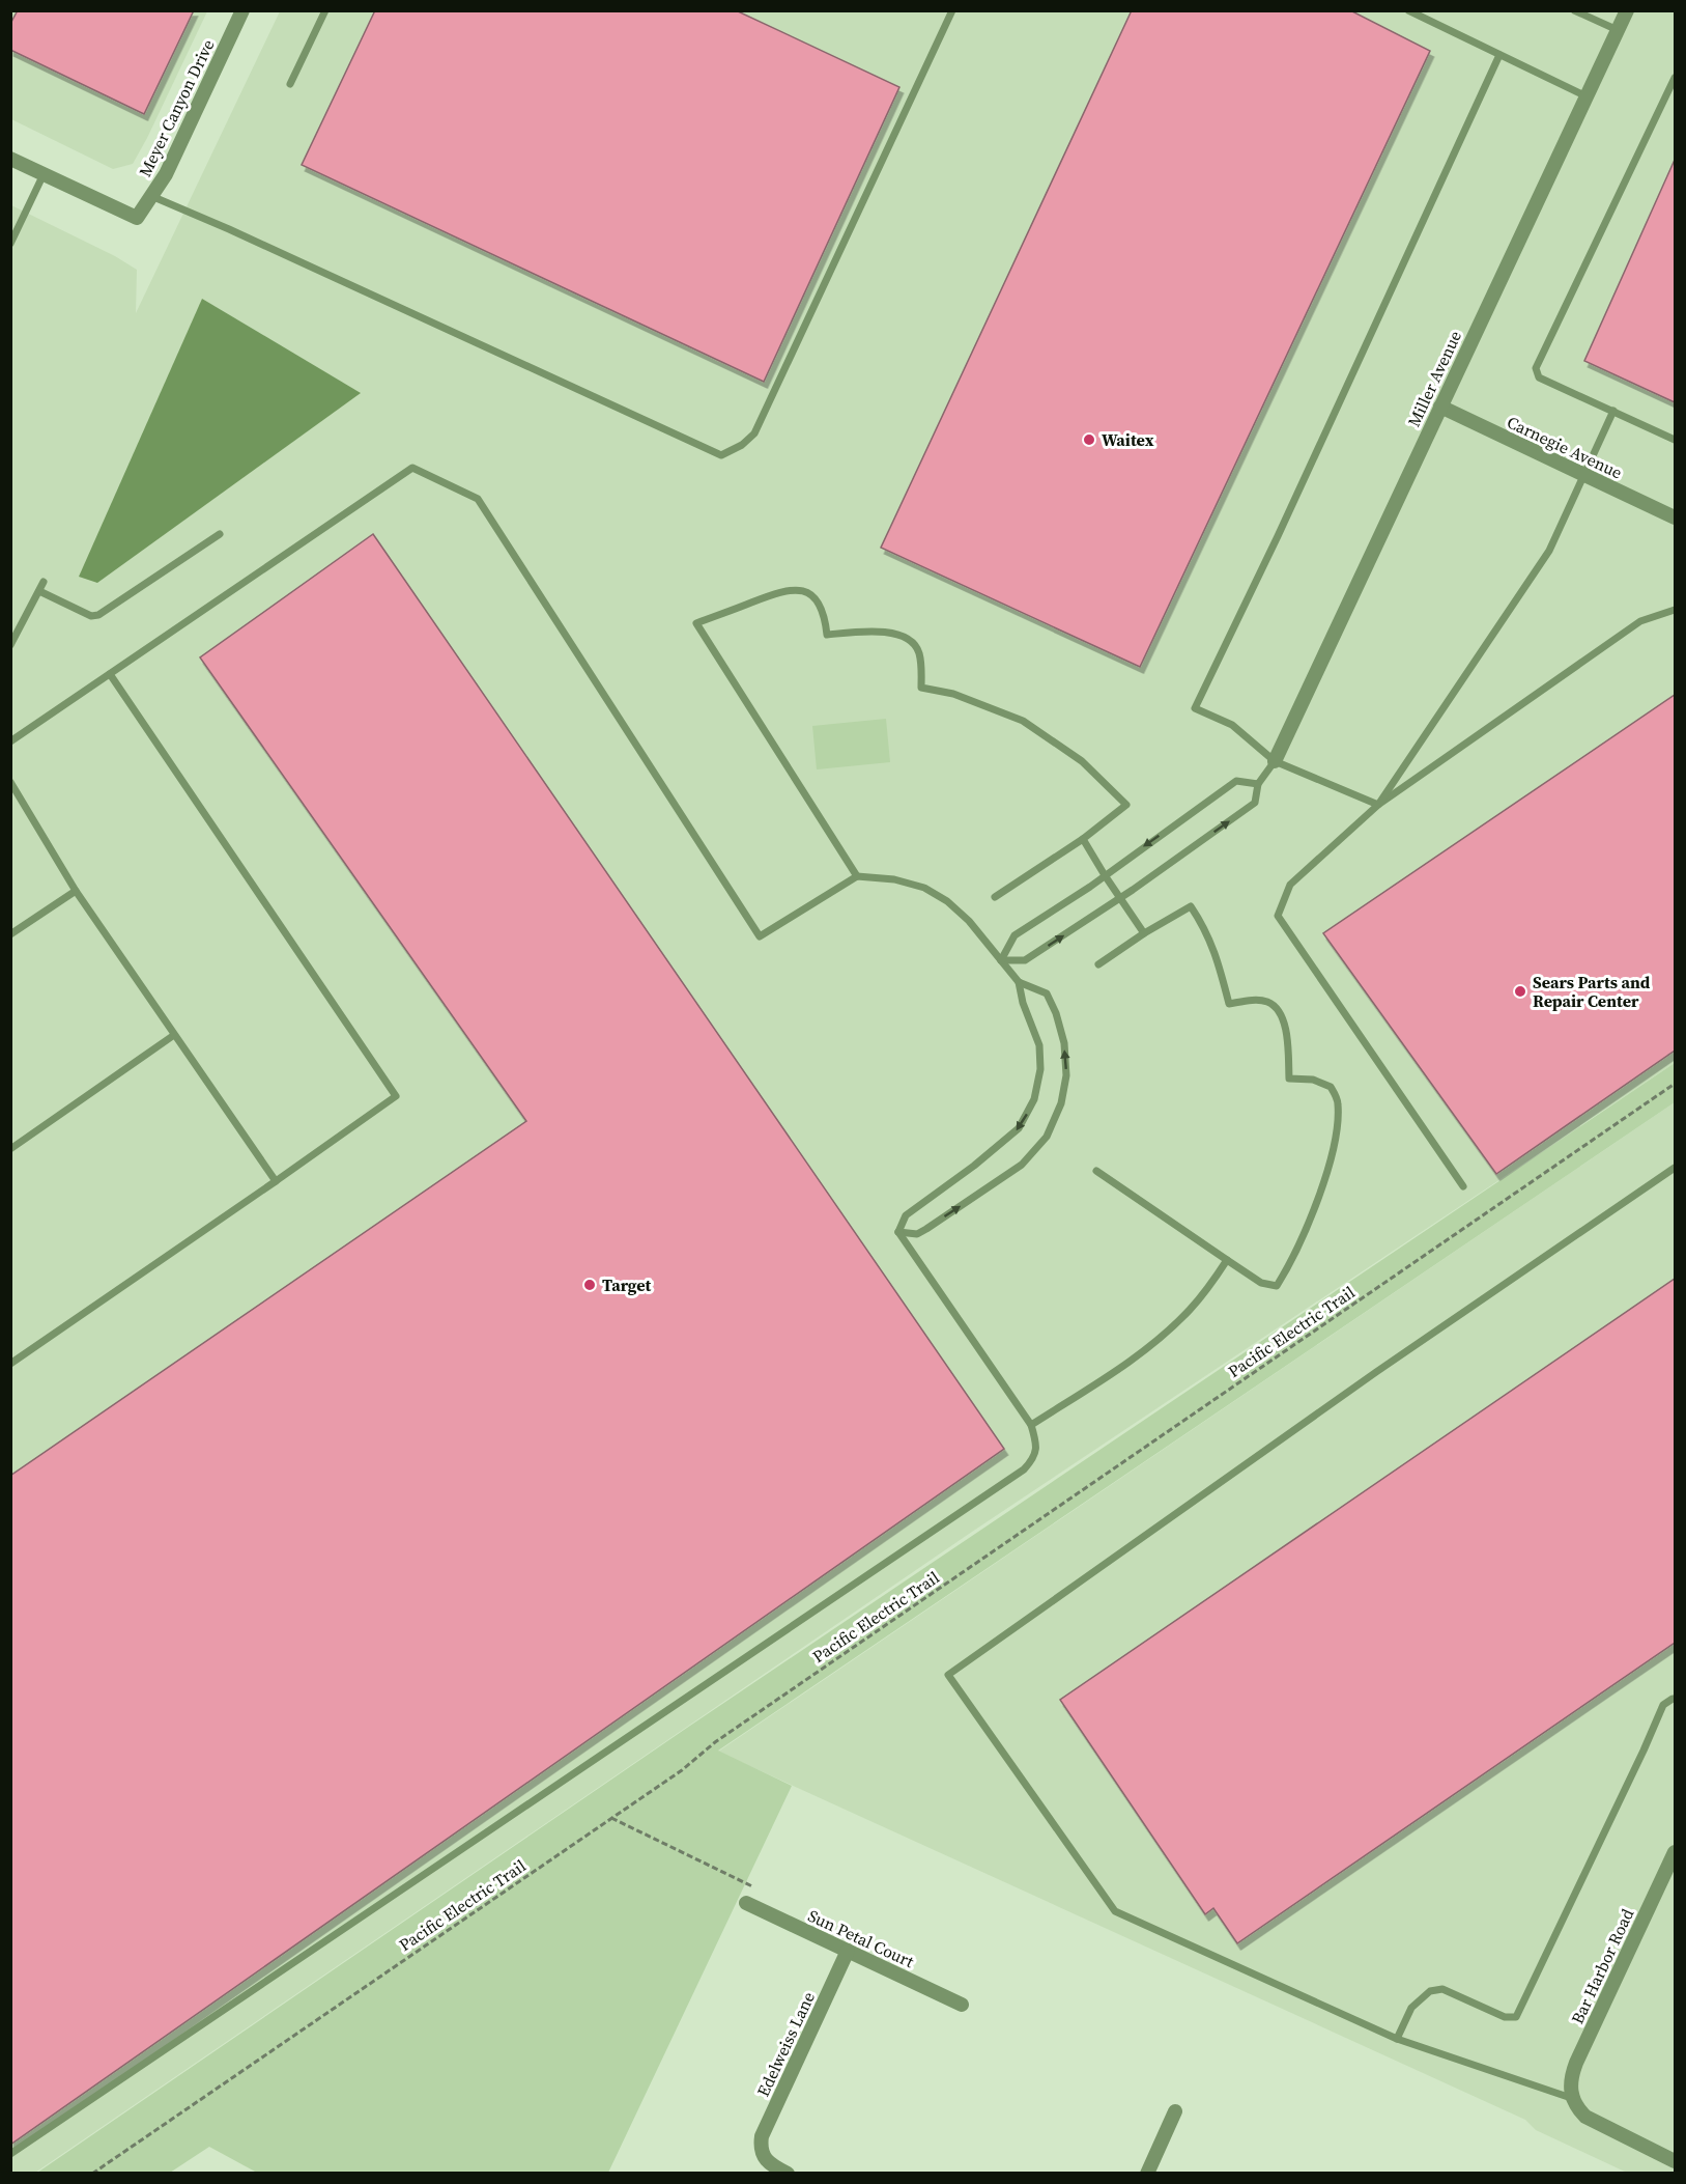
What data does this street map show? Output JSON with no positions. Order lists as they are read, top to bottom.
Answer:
{
  "streets": {
    "street": [
      "Meyer Canyon Drive",
      "Miller Avenue",
      "Carnegie Avenue",
      "Sun Petal Court",
      "Bar Harbor Road",
      "Edelweiss Lane"
    ],
    "path": ["Pacific Electric Trail"]
  },
  "crossings": [
    ["Miller Avenue", "Carnegie Avenue"],
    ["Sun Petal Court", "Edelweiss Lane"]
  ],
  "places": ["Waitex", "Sears Parts and Repair Center", "Target"]
}
